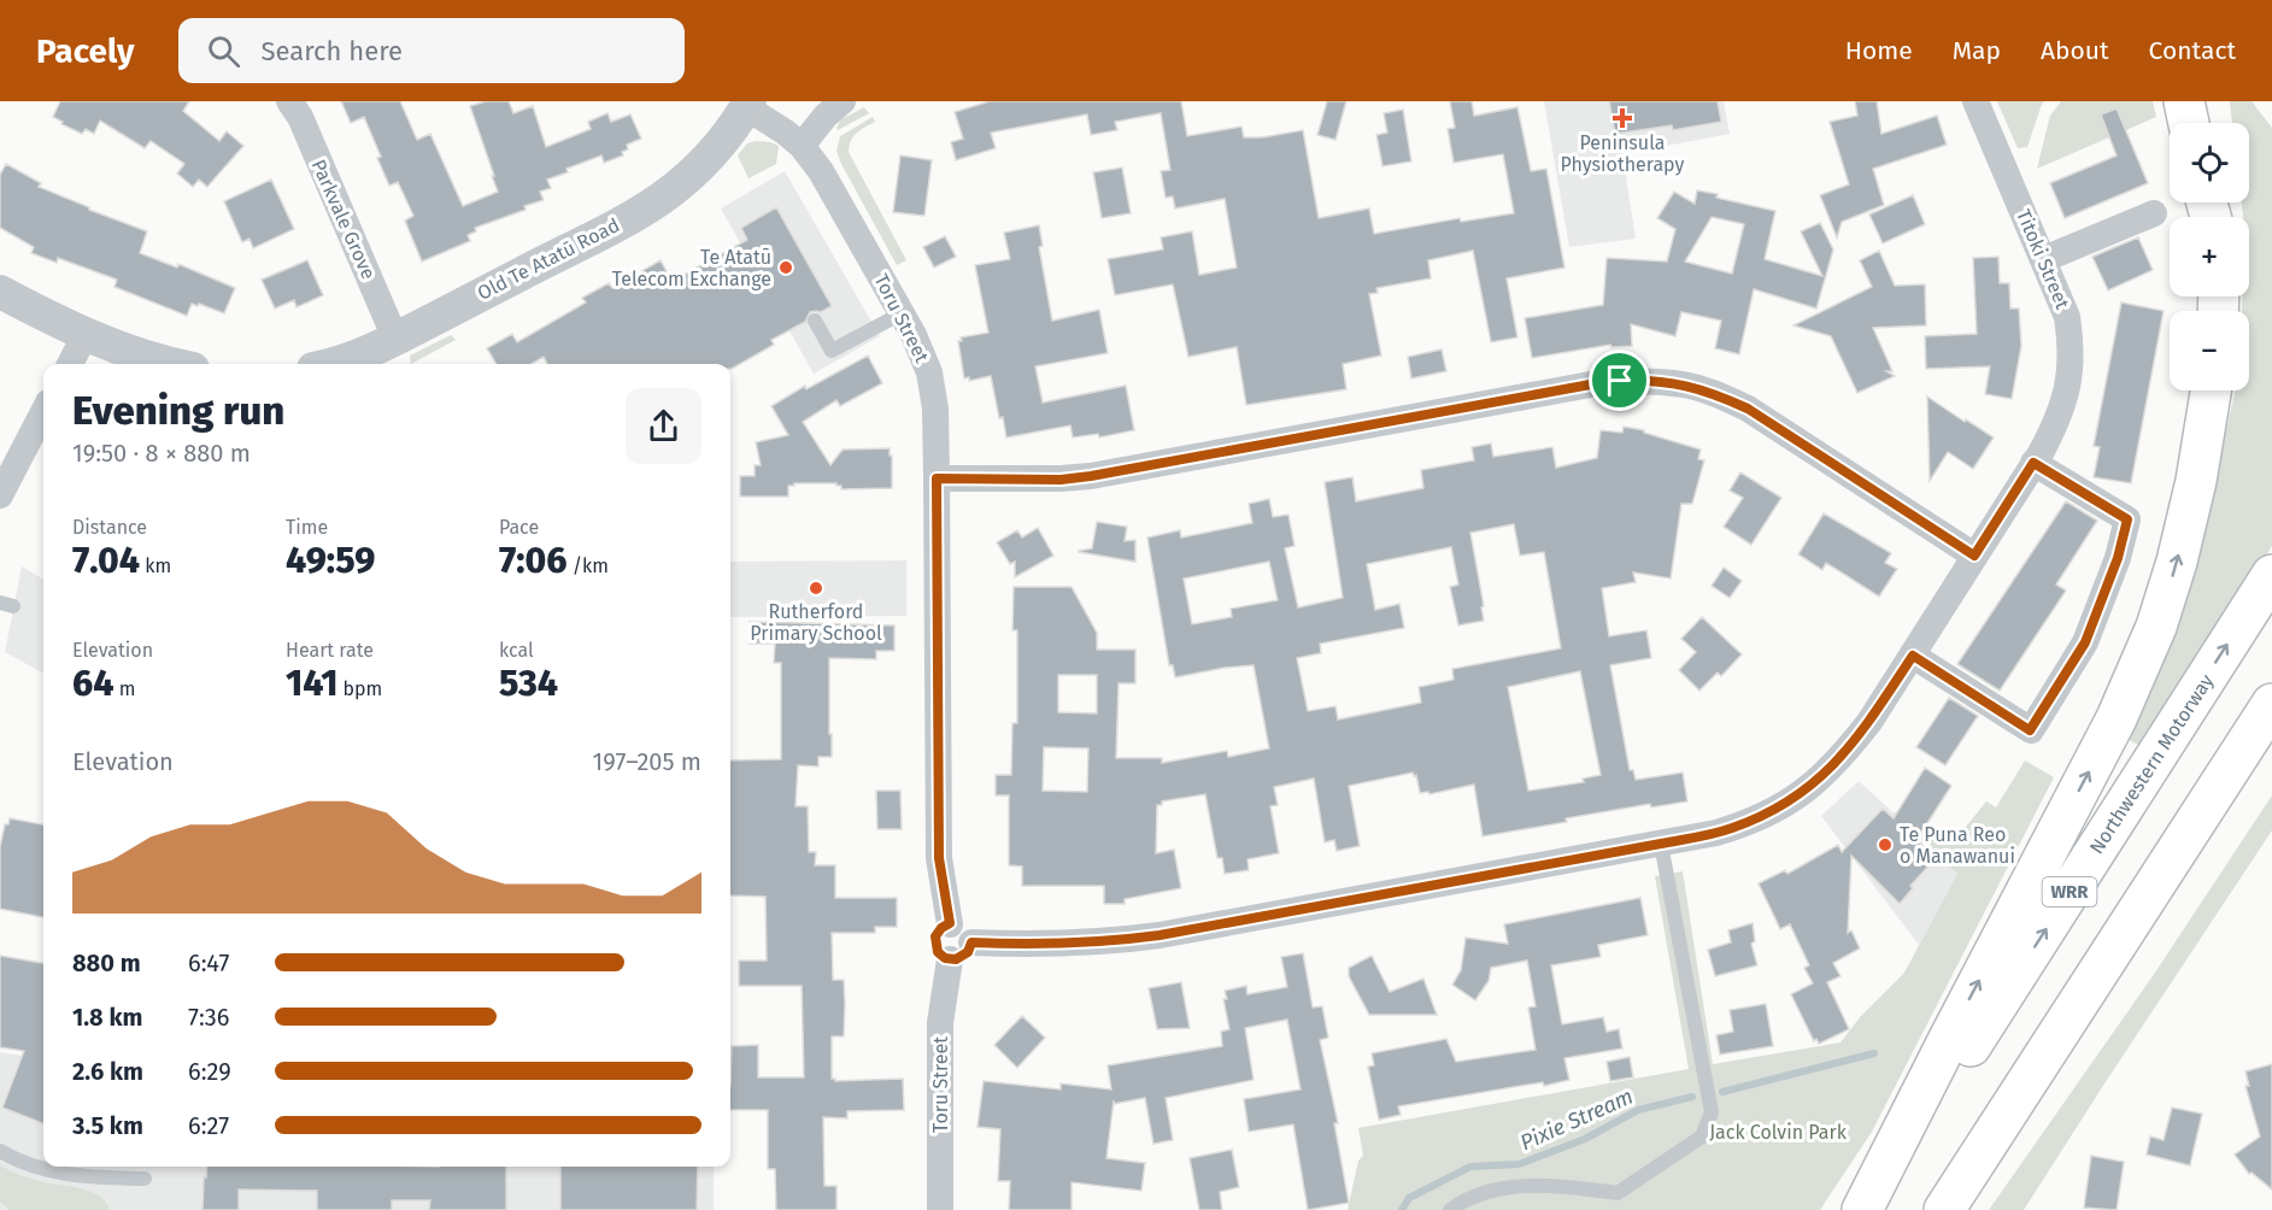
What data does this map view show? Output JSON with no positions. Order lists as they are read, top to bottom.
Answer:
{
  "streets": {
    "highway": ["Northwestern Motorway", "WRR"],
    "street": [
      "Parkvale Grove",
      "Old Te Atatū Road",
      "Titoki Street",
      "Toru Street"
    ]
  },
  "crossings": [
    ["Parkvale Grove", "Old Te Atatū Road"],
    ["Old Te Atatū Road", "Toru Street"],
    ["Titoki Street", "Toru Street"]
  ],
  "water": ["Pixie Stream"],
  "parks": ["Jack Colvin Park"],
  "places": {
    "health": ["Peninsula Physiotherapy"],
    "other": ["Te Atatū Telecom Exchange", "Rutherford Primary School", "Te Puna Reo o Manawanui"]
  },
  "page": {
    "header": "Pacely",
    "search": "Search here",
    "nav": [
      "Home",
      "Map",
      "About",
      "Contact"
    ],
    "map_buttons": ["+", "−"],
    "heading": ["Evening run", "19:50 · 8 × 880 m"],
    "stats": [
      ["Distance", "7.04 km"],
      ["Time", "49:59"],
      ["Pace", "7:06 /km"],
      ["Elevation", "64 m"],
      ["Heart rate", "141 bpm"],
      ["kcal", "534"]
    ],
    "chart": ["Elevation", "197–205 m"],
    "list": [
      {
        "name": "880 m",
        "note": "6:47"
      },
      {
        "name": "1.8 km",
        "note": "7:36"
      },
      {
        "name": "2.6 km",
        "note": "6:29"
      },
      {
        "name": "3.5 km",
        "note": "6:27"
      }
    ]
  }
}
